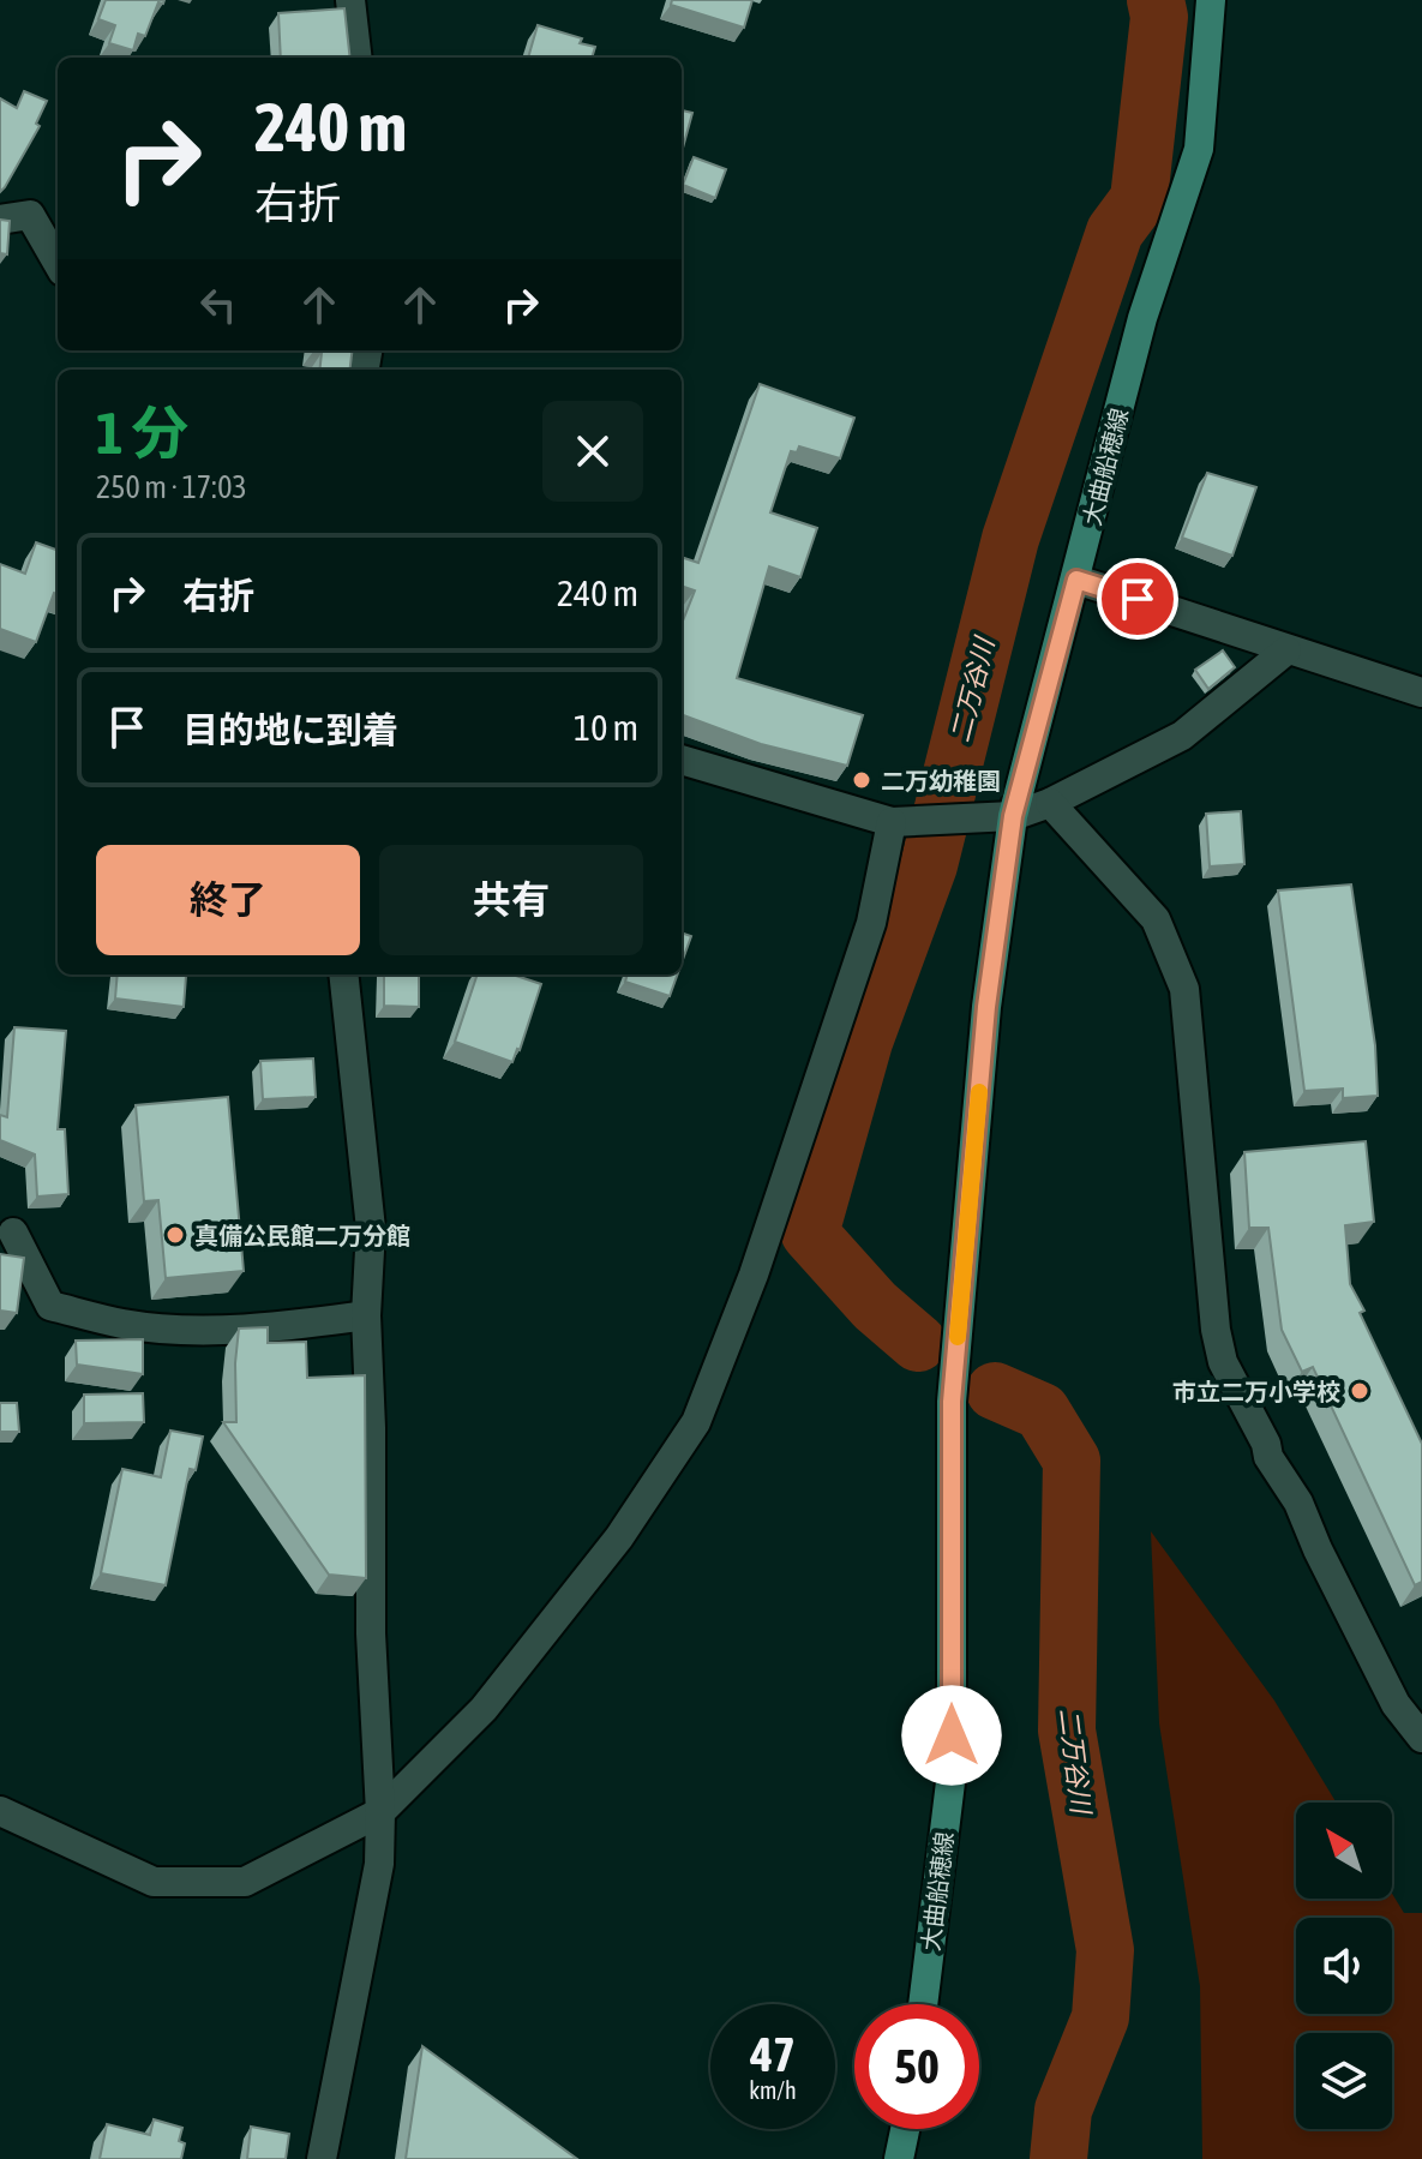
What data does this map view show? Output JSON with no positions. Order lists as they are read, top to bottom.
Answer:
{
  "streets": {
    "main road": ["大曲船穂線"]
  },
  "water": ["二万谷川"],
  "places": ["二万幼稚園", "真備公民館二万分館", "市立二万小学校"],
  "north": "top left",
  "page": {
    "turn": ["240 m", "右折"],
    "heading": ["1 分", "250 m · 17:03"],
    "list": [
      {
        "name": "右折",
        "value": "240 m"
      },
      {
        "name": "目的地に到着",
        "value": "10 m"
      }
    ],
    "buttons": ["終了", "共有"],
    "speed": "47 km/h",
    "limit": "50"
  }
}
